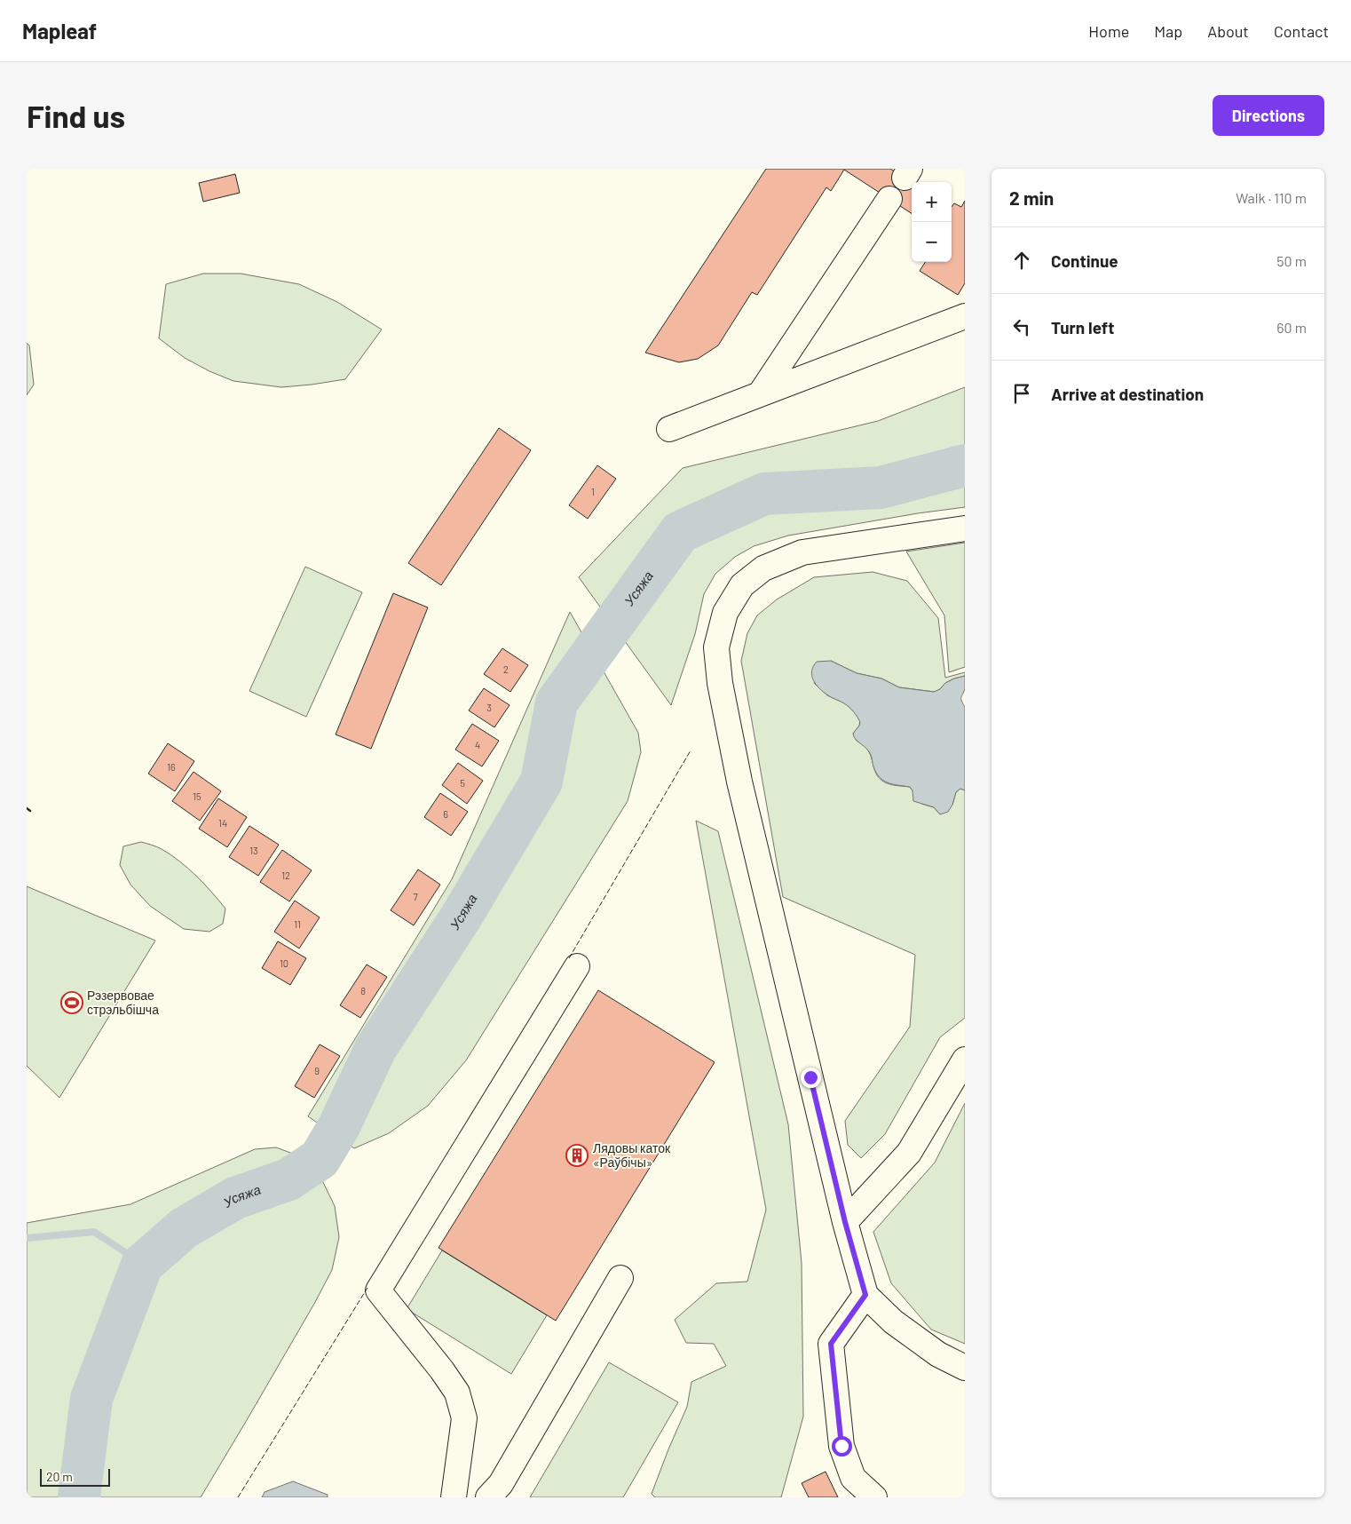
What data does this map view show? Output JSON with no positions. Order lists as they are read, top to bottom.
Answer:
{
  "water": ["Усяжа"],
  "places": {
    "sports": ["Рэзервовае стрэльбішча"],
    "building": ["Лядовы каток «Раўбічы»"]
  },
  "house_numbers": [
    "1",
    "2",
    "3",
    "4",
    "16",
    "5",
    "15",
    "6",
    "14",
    "13",
    "12",
    "7",
    "11",
    "10",
    "8",
    "9"
  ],
  "scale_bar": "20 m",
  "page": {
    "header": "Mapleaf",
    "nav": [
      "Home",
      "Map",
      "About",
      "Contact"
    ],
    "buttons": "Directions",
    "title": "Find us",
    "heading": ["2 min", "Walk · 110 m"],
    "map_buttons": ["+", "−"],
    "list": [
      ["Continue", "50 m"],
      ["Turn left", "60 m"],
      "Arrive at destination"
    ],
    "scale": "20 m"
  }
}
